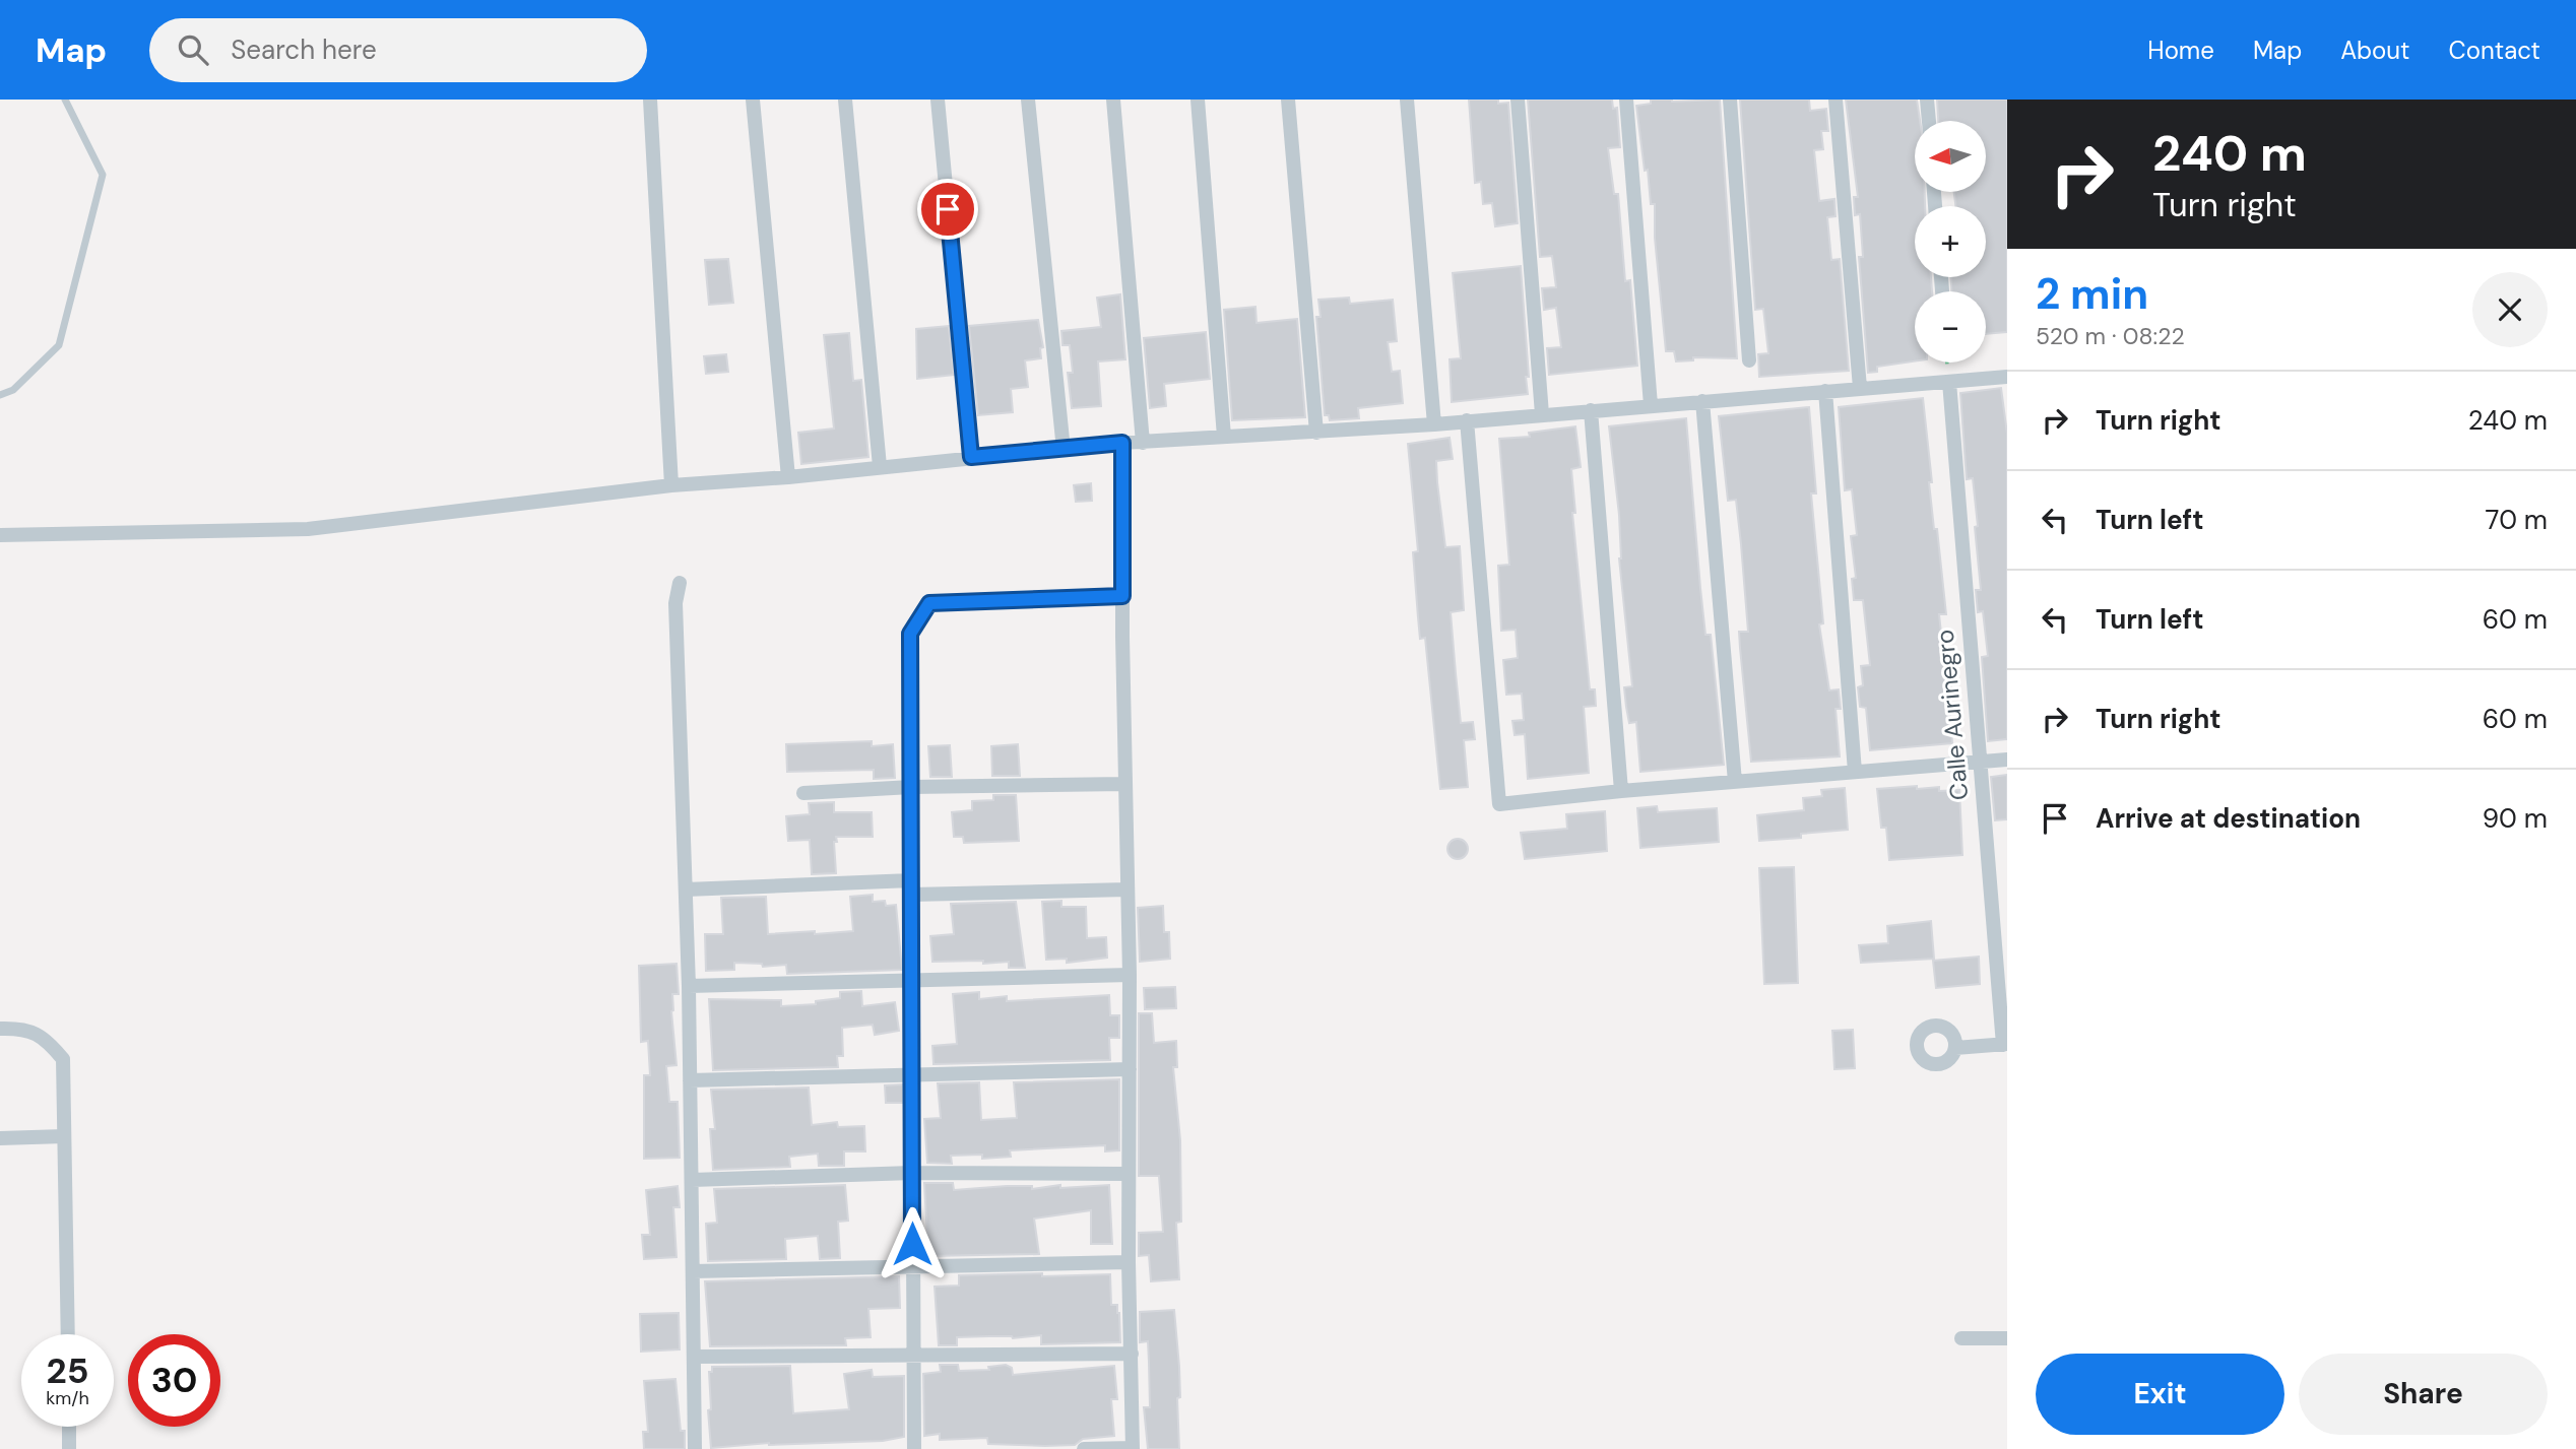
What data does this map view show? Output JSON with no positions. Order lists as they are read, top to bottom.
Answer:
{
  "streets": {
    "street": ["Calle Aurinegro"]
  },
  "north": "left",
  "page": {
    "header": "Map",
    "search": "Search here",
    "nav": [
      "Home",
      "Map",
      "About",
      "Contact"
    ],
    "turn": ["240 m", "Turn right"],
    "map_buttons": ["+", "−"],
    "heading": ["2 min", "520 m · 08:22"],
    "list": [
      {
        "name": "Turn right",
        "value": "240 m"
      },
      {
        "name": "Turn left",
        "value": "70 m"
      },
      {
        "name": "Turn left",
        "value": "60 m"
      },
      {
        "name": "Turn right",
        "value": "60 m"
      },
      {
        "name": "Arrive at destination",
        "value": "90 m"
      }
    ],
    "speed": "25 km/h",
    "limit": "30",
    "buttons": ["Exit", "Share"]
  }
}
